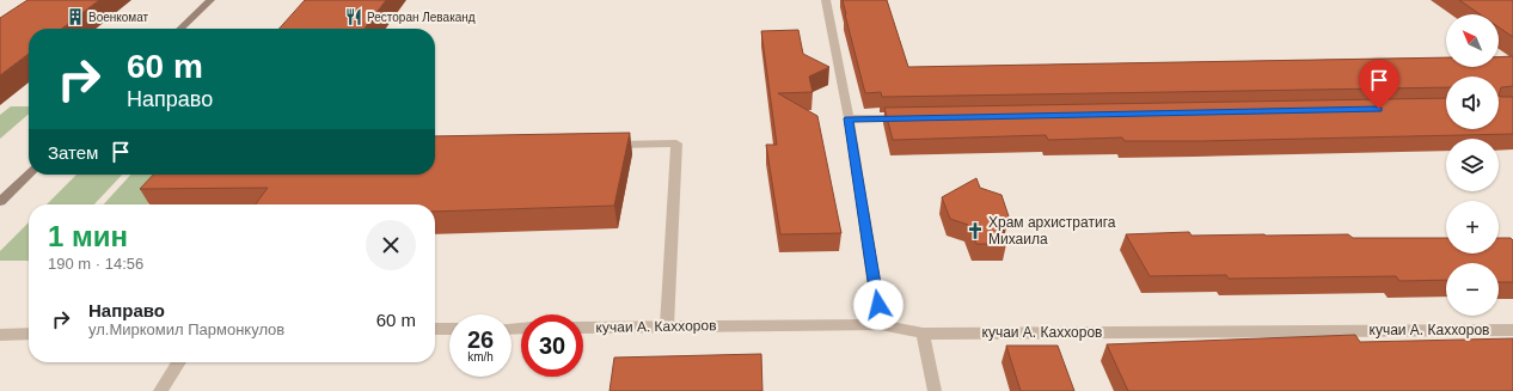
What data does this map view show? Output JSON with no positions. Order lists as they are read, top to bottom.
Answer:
{
  "streets": {
    "street": ["кучаи А. Каххоров"]
  },
  "places": {
    "building": ["Военкомат"],
    "restaurant": ["Ресторан Леваканд"],
    "church": ["Храм архистратига Михаила"]
  },
  "north": "top left",
  "page": {
    "map_buttons": ["+", "−"],
    "turn": ["60 m", "Направо"],
    "then": "Затем",
    "heading": ["1 мин", "190 m · 14:56"],
    "list": [
      {
        "name": "Направо",
        "note": "ул.Миркомил Пармонкулов",
        "value": "60 m"
      }
    ],
    "speed": "26 km/h",
    "limit": "30"
  }
}
